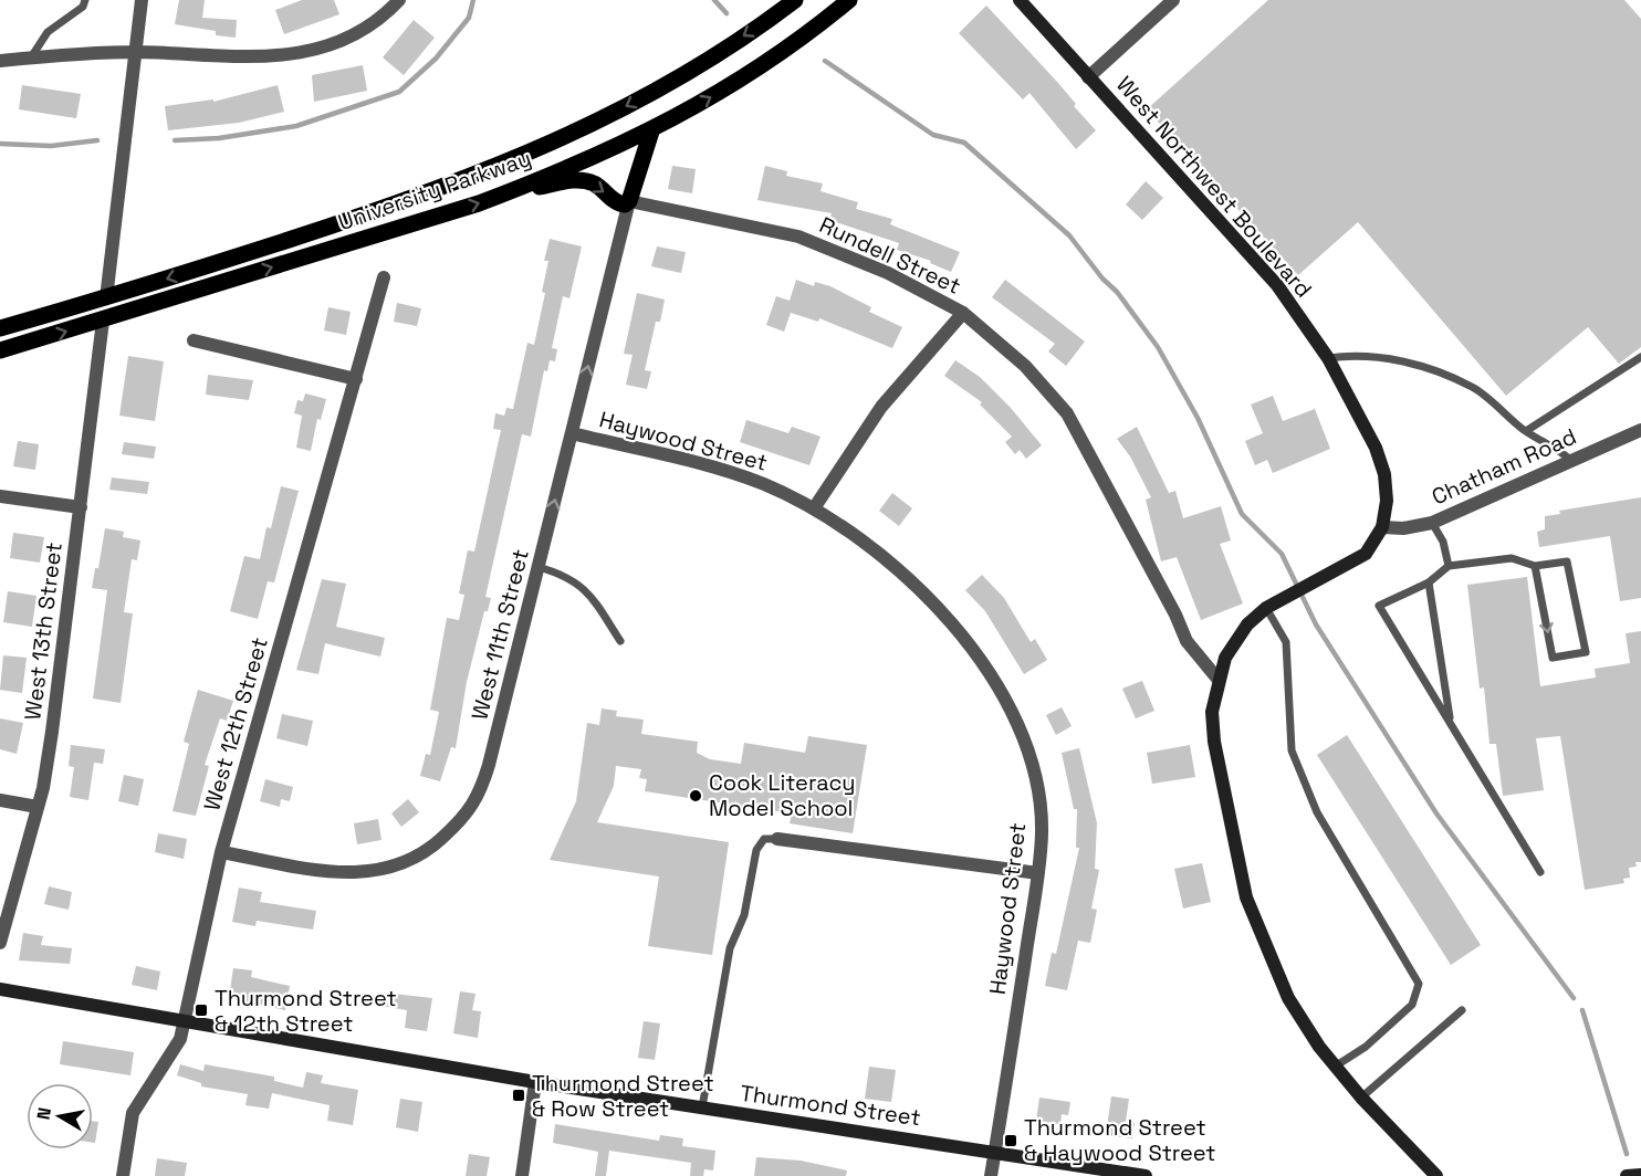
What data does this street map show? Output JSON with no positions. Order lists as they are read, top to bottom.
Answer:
{
  "streets": {
    "main road": ["West Northwest Boulevard", "University Parkway", "Thurmond Street"],
    "street": [
      "Rundell Street",
      "Haywood Street",
      "Chatham Road",
      "West 13th Street",
      "West 11th Street",
      "West 12th Street"
    ]
  },
  "crossings": [
    ["West Northwest Boulevard", "Rundell Street"],
    ["West Northwest Boulevard", "Chatham Road"],
    ["University Parkway", "West 13th Street"],
    ["Rundell Street", "West 11th Street"],
    ["Haywood Street", "West 11th Street"],
    ["Haywood Street", "Thurmond Street"],
    ["West 11th Street", "West 12th Street"],
    ["West 12th Street", "Thurmond Street"]
  ],
  "one_way": ["West 11th Street"],
  "places": {
    "other": ["Cook Literacy Model School"],
    "transit": ["Thurmond Street & 12th Street", "Thurmond Street & Row Street", "Thurmond Street & Haywood Street"]
  },
  "north": "left"
}
